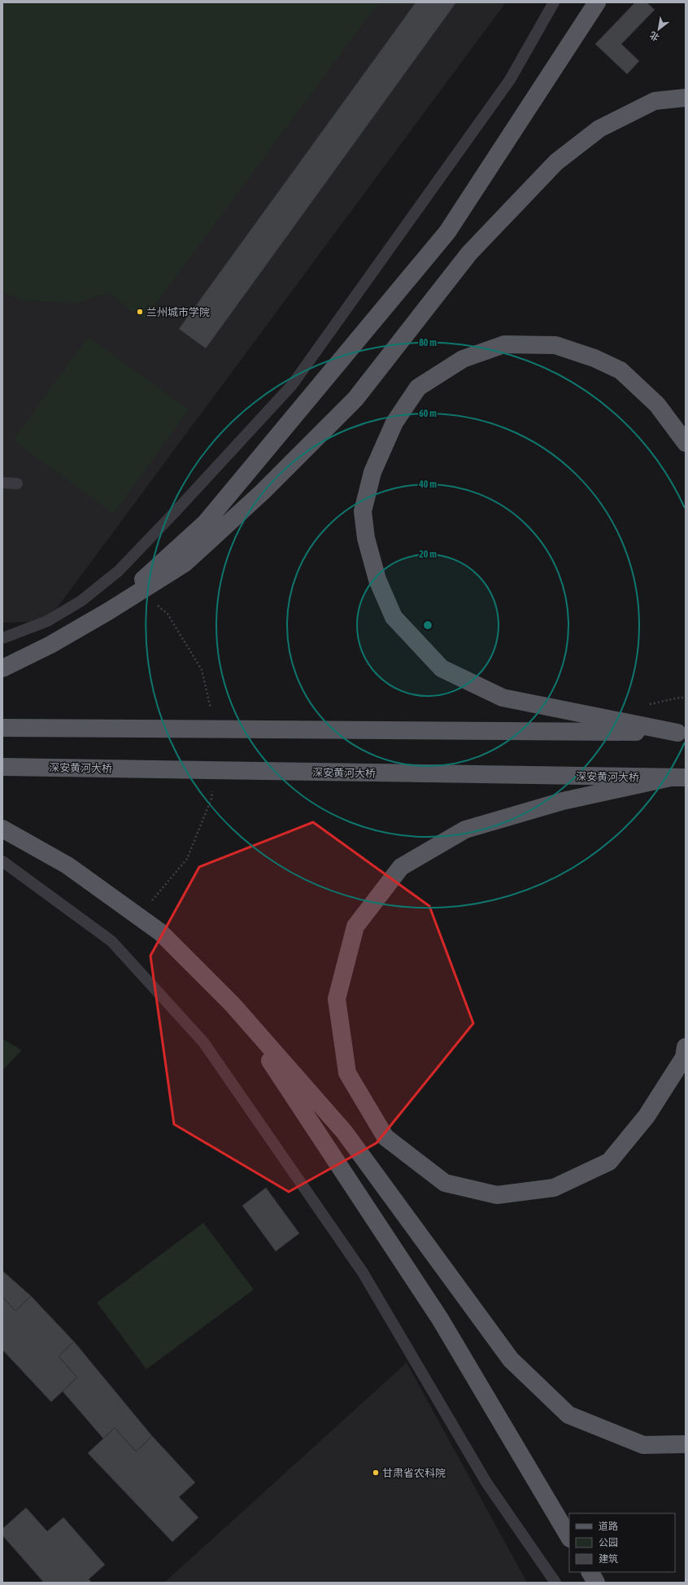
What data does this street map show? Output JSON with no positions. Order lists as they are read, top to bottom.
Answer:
{
  "streets": {
    "main road": ["深安黄河大桥"]
  },
  "places": ["兰州城市学院", "甘肃省农科院"],
  "legend": ["道路", "公园", "建筑"],
  "north": "bottom left",
  "rings": [
    "80 m",
    "60 m",
    "40 m",
    "20 m"
  ]
}
